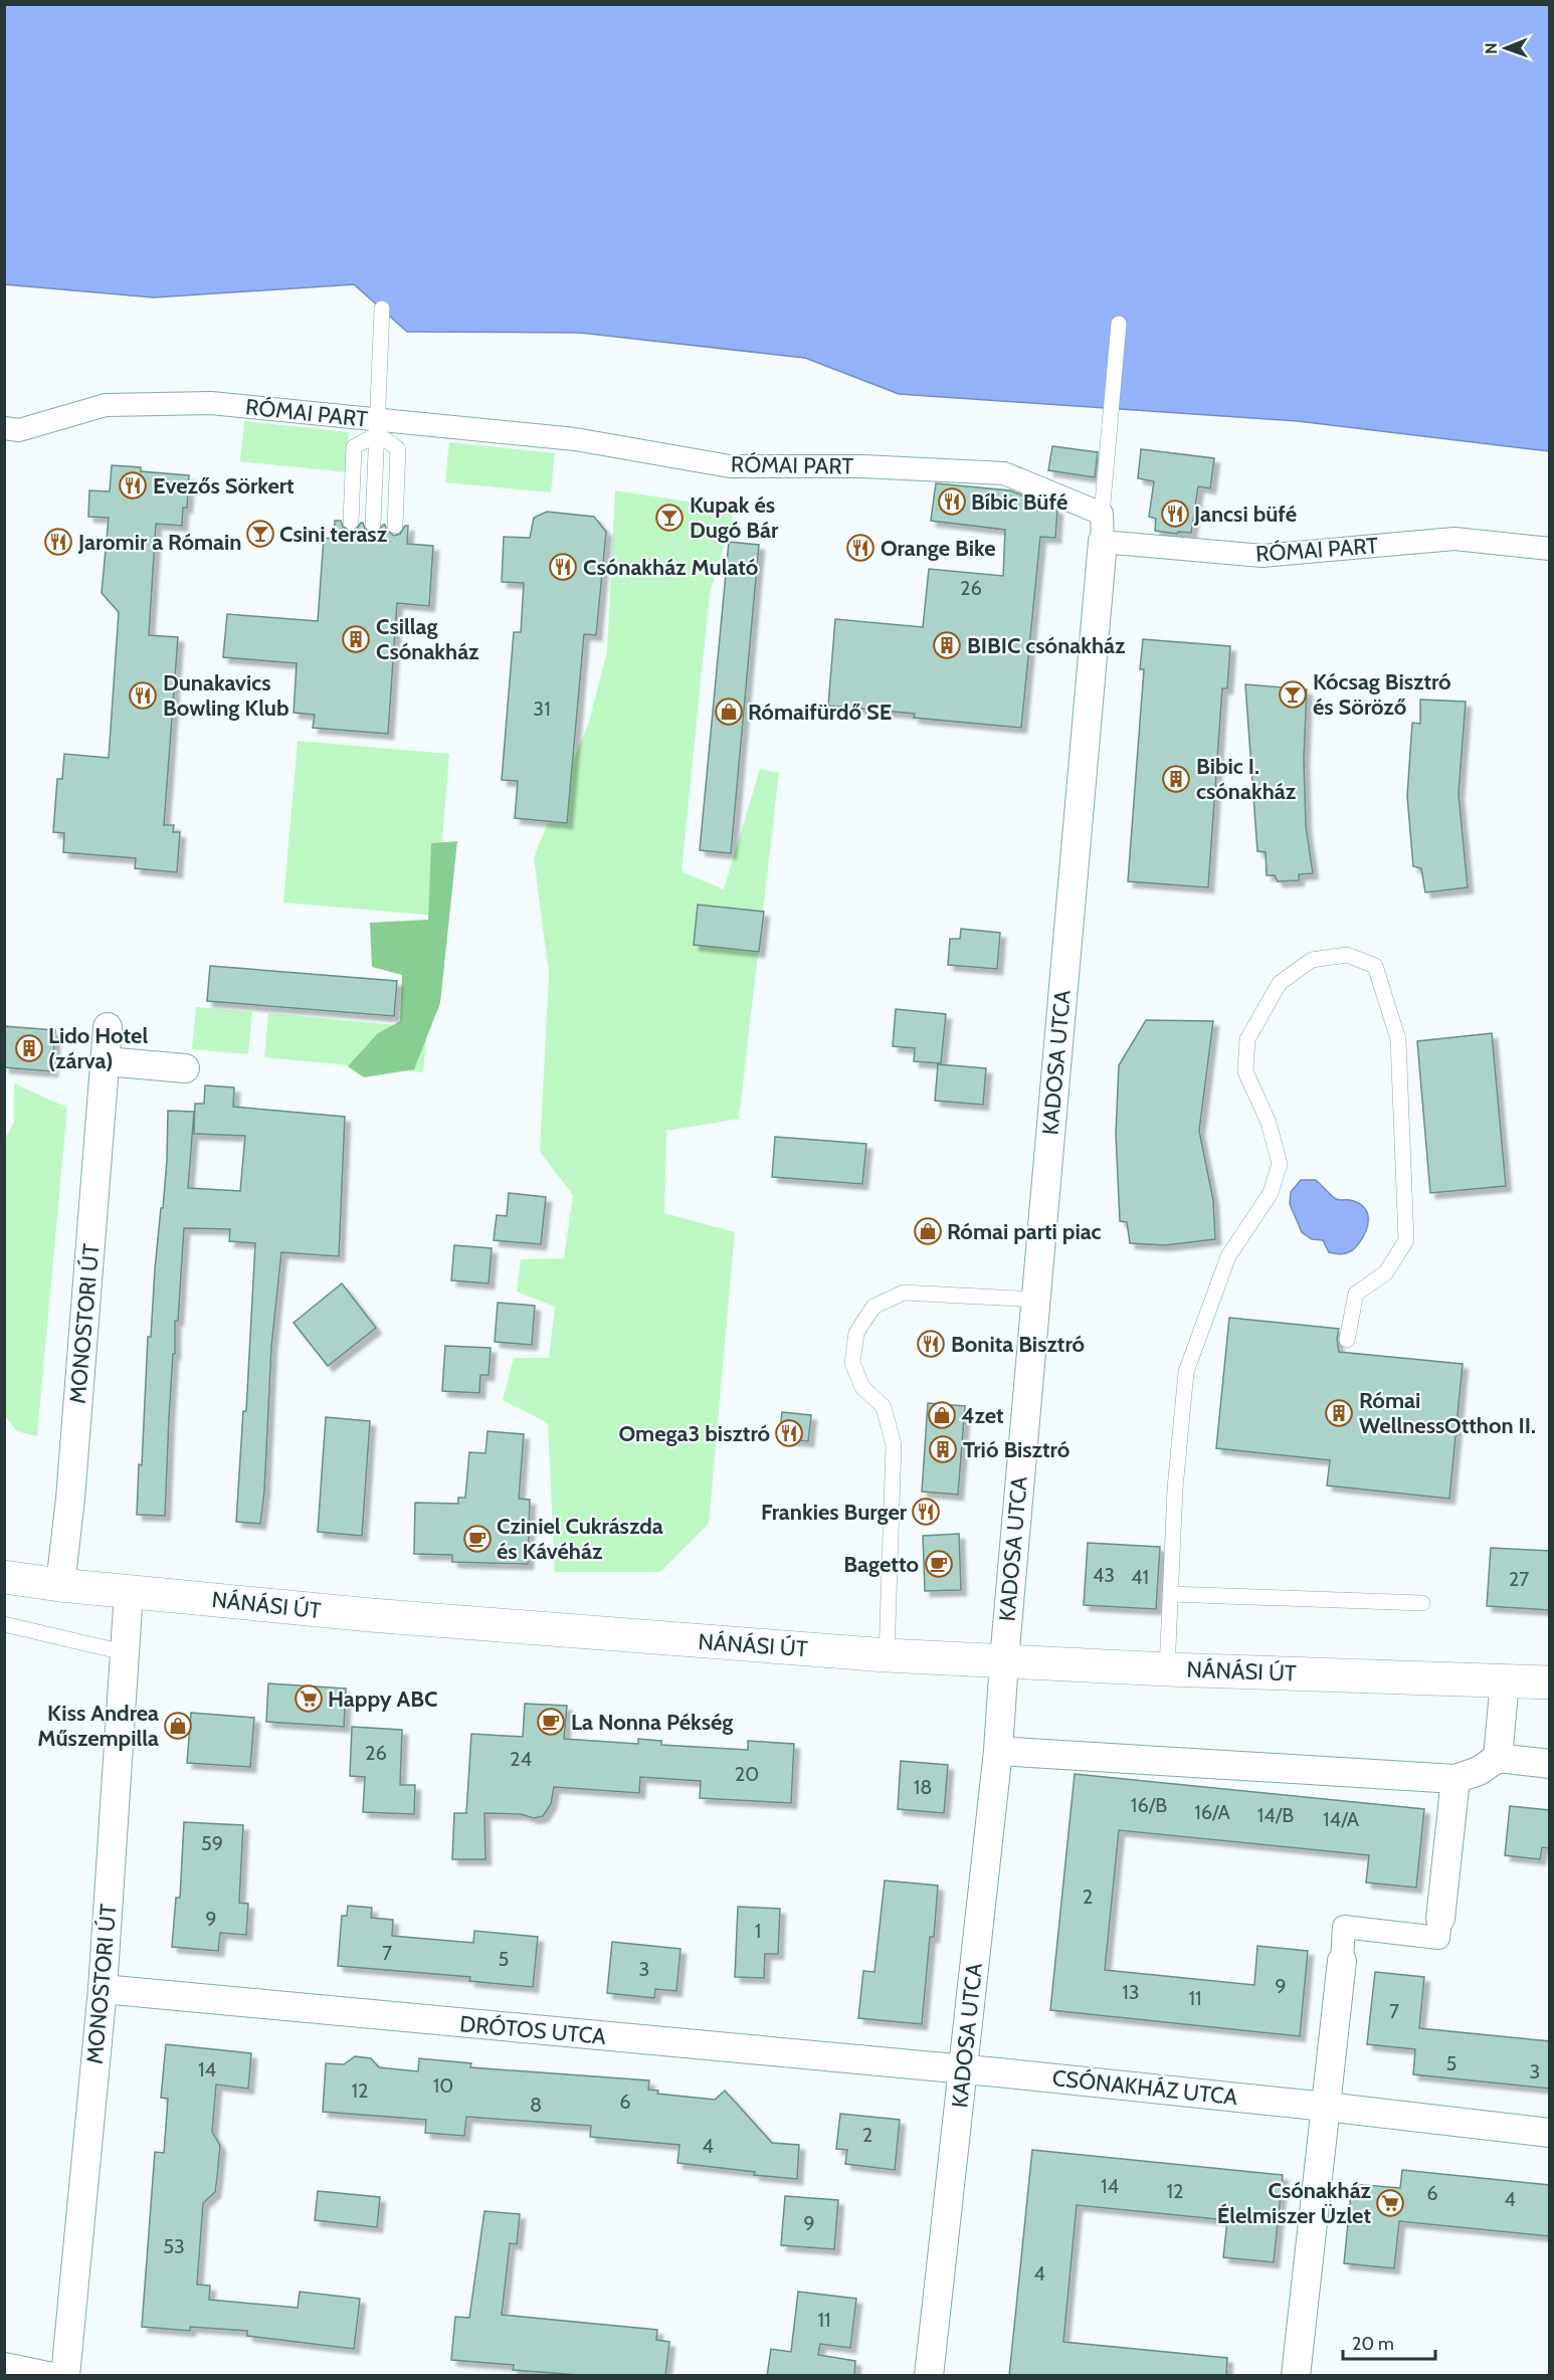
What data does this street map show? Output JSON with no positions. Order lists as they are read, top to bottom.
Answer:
{
  "streets": {
    "street": [
      "RÓMAI PART",
      "KADOSA UTCA",
      "MONOSTORI ÚT",
      "NÁNÁSI ÚT",
      "DRÓTOS UTCA",
      "CSÓNAKHÁZ UTCA"
    ]
  },
  "crossings": [
    ["RÓMAI PART", "KADOSA UTCA"],
    ["KADOSA UTCA", "NÁNÁSI ÚT"],
    ["KADOSA UTCA", "DRÓTOS UTCA"],
    ["KADOSA UTCA", "CSÓNAKHÁZ UTCA"],
    ["MONOSTORI ÚT", "NÁNÁSI ÚT"],
    ["MONOSTORI ÚT", "DRÓTOS UTCA"],
    ["DRÓTOS UTCA", "CSÓNAKHÁZ UTCA"]
  ],
  "places": {
    "restaurant": [
      "Evezős Sörkert",
      "Bíbic Büfé",
      "Jancsi büfé",
      "Jaromir a Rómain",
      "Orange Bike",
      "Csónakház Mulató",
      "Dunakavics Bowling Klub",
      "Bonita Bisztró",
      "Omega3 bisztró",
      "Frankies Burger"
    ],
    "bar": ["Kupak és Dugó Bár", "Csini terasz", "Kócsag Bisztró és Söröző"],
    "building": [
      "Csillag Csónakház",
      "BIBIC csónakház",
      "Bibic I. csónakház",
      "Lido Hotel (zárva)",
      "Római WellnessOtthon II.",
      "Trió Bisztró"
    ],
    "shop": [
      "Rómaifürdő SE",
      "Római parti piac",
      "4zet",
      "Kiss Andrea Műszempilla"
    ],
    "cafe": ["Cziniel Cukrászda és Kávéház", "Bagetto", "La Nonna Pékség"],
    "supermarket": ["Happy ABC", "Csónakház Élelmiszer Üzlet"]
  },
  "house_numbers": [
    "26",
    "31",
    "43",
    "41",
    "27",
    "26",
    "24",
    "20",
    "18",
    "16/B",
    "16/A",
    "14/B",
    "14/A",
    "59",
    "2",
    "9",
    "1",
    "7",
    "5",
    "3",
    "9",
    "13",
    "11",
    "7",
    "5",
    "14",
    "3",
    "10",
    "12",
    "6",
    "8",
    "2",
    "4",
    "14",
    "12",
    "6",
    "4",
    "9",
    "53",
    "4",
    "11"
  ],
  "scale_bar": "20 m",
  "north": "left"
}
